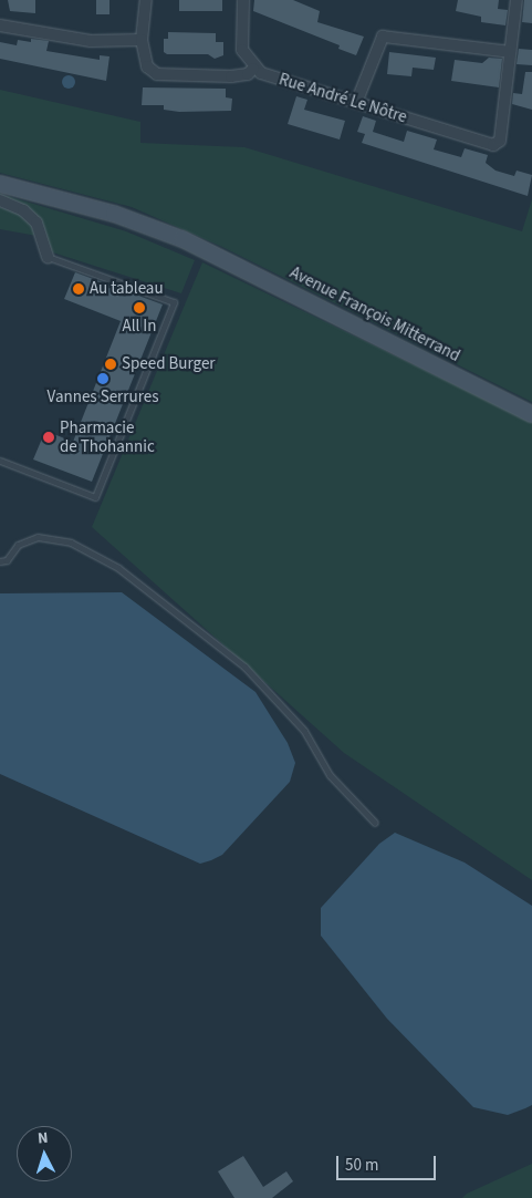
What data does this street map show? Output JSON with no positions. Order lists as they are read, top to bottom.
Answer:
{
  "streets": {
    "main road": ["Avenue François Mitterrand"],
    "street": ["Rue André Le Nôtre"]
  },
  "places": [
    "Au tableau",
    "All In",
    "Speed Burger",
    "Vannes Serrures",
    "Pharmacie de Thohannic"
  ],
  "scale_bar": "50 m",
  "north": "top"
}
